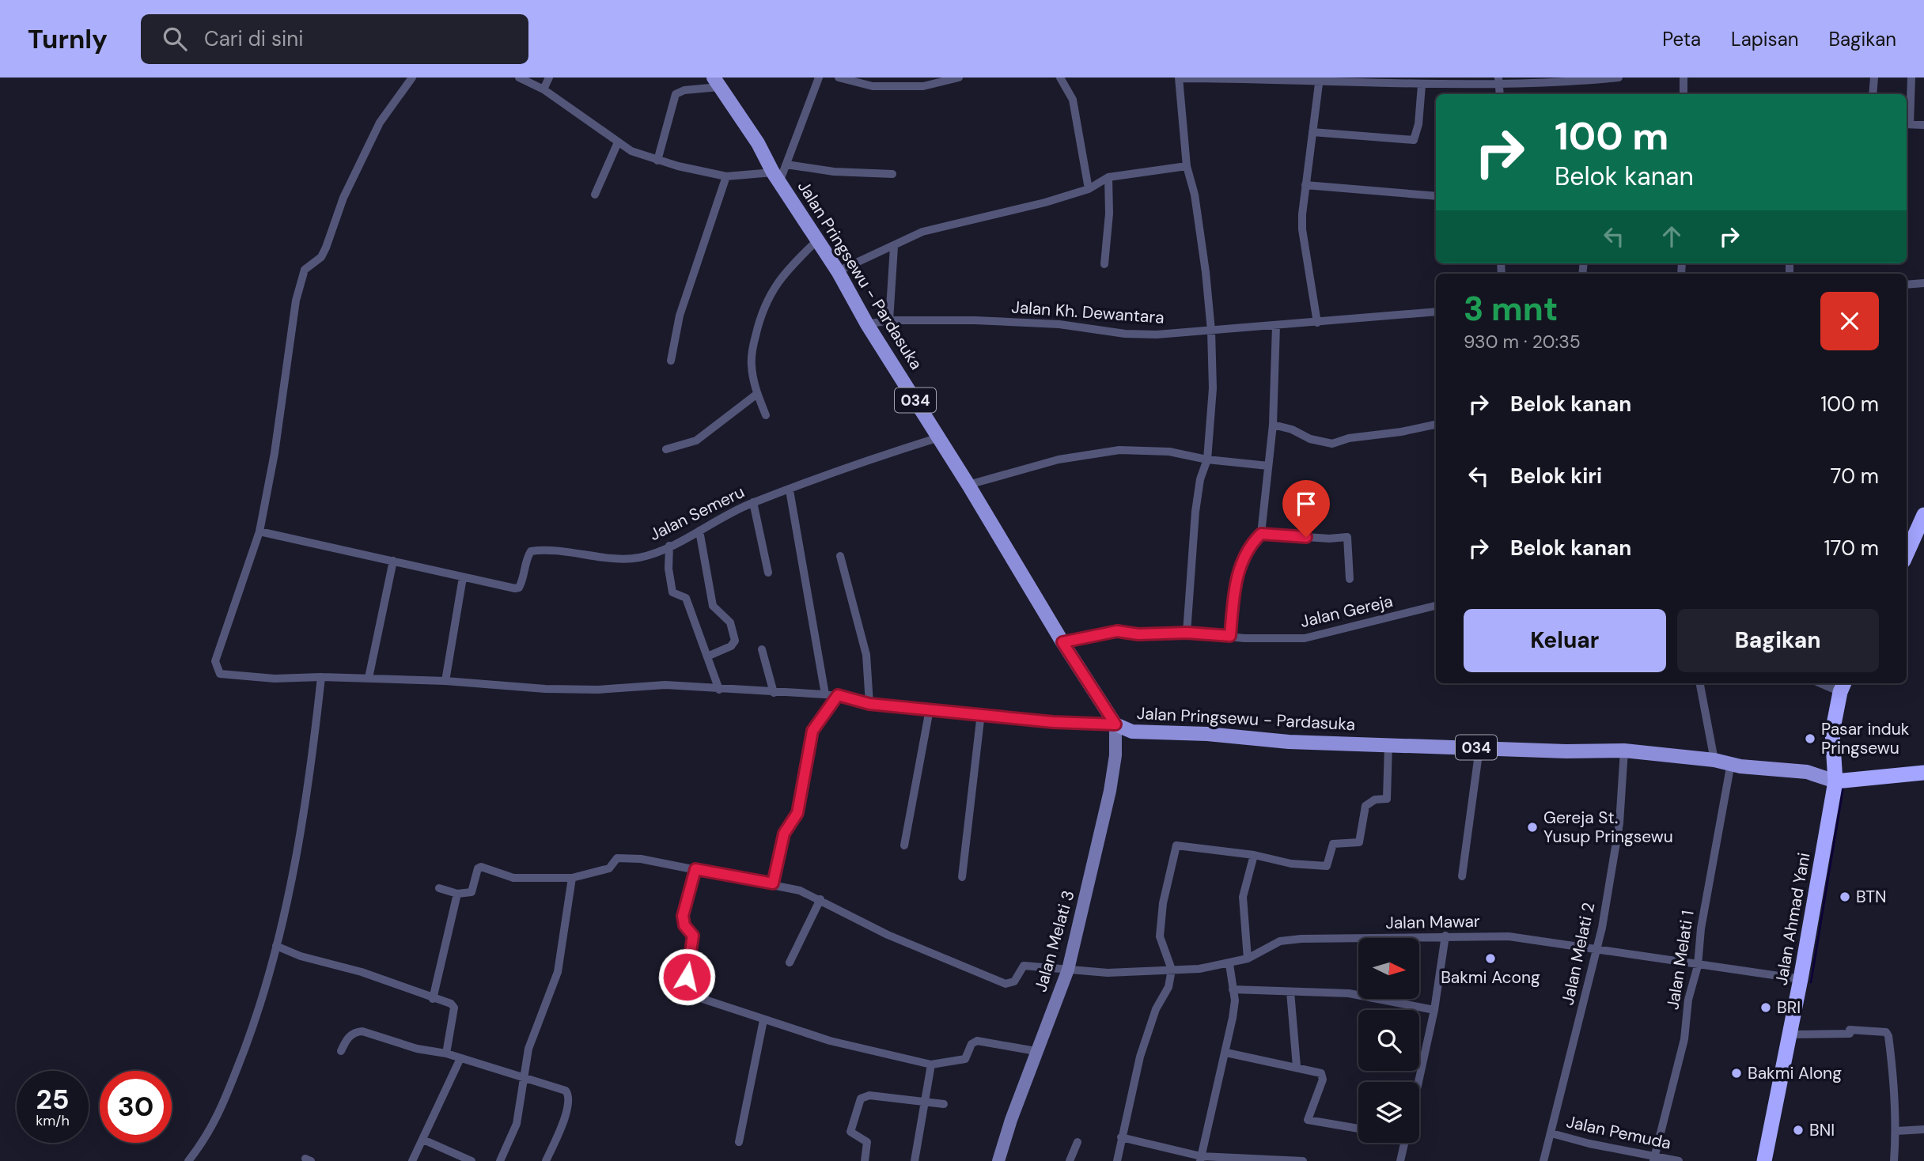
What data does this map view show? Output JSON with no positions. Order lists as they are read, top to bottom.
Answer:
{
  "streets": {
    "highway": ["Jalan Ahmad Yani"],
    "main road": ["Jalan Pringsewu - Pardasuka", "034"],
    "street": [
      "Jalan Kh. Dewantara",
      "Jalan Semeru",
      "Jalan Gereja",
      "Jalan Mawar",
      "Jalan Melati 3",
      "Jalan Melati 2",
      "Jalan Melati 1",
      "Jalan Pemuda"
    ]
  },
  "crossings": [
    ["Jalan Pringsewu - Pardasuka", "Jalan Kh. Dewantara"],
    ["Jalan Pringsewu - Pardasuka", "Jalan Semeru"],
    ["Jalan Pringsewu - Pardasuka", "Jalan Gereja"],
    ["Jalan Pringsewu - Pardasuka", "Jalan Ahmad Yani"],
    ["Jalan Pringsewu - Pardasuka", "Jalan Melati 3"],
    ["Jalan Pringsewu - Pardasuka", "Jalan Melati 2"],
    ["Jalan Pringsewu - Pardasuka", "Jalan Melati 1"],
    ["Jalan Ahmad Yani", "Jalan Mawar"],
    ["Jalan Mawar", "Jalan Melati 3"],
    ["Jalan Mawar", "Jalan Melati 2"],
    ["Jalan Mawar", "Jalan Melati 1"],
    ["Jalan Melati 2", "Jalan Pemuda"],
    ["Jalan Melati 1", "Jalan Pemuda"]
  ],
  "places": [
    "Pasar induk Pringsewu",
    "Gereja St. Yusup Pringsewu",
    "BTN",
    "Bakmi Acong",
    "BRI",
    "Bakmi Along",
    "BNI"
  ],
  "north": "right",
  "page": {
    "header": "Turnly",
    "search": "Cari di sini",
    "nav": ["Peta", "Lapisan", "Bagikan"],
    "turn": ["100 m", "Belok kanan"],
    "heading": ["3 mnt", "930 m · 20:35"],
    "list": [
      {
        "name": "Belok kanan",
        "value": "100 m"
      },
      {
        "name": "Belok kiri",
        "value": "70 m"
      },
      {
        "name": "Belok kanan",
        "value": "170 m"
      }
    ],
    "buttons": ["Keluar", "Bagikan"],
    "speed": "25 km/h",
    "limit": "30"
  }
}
